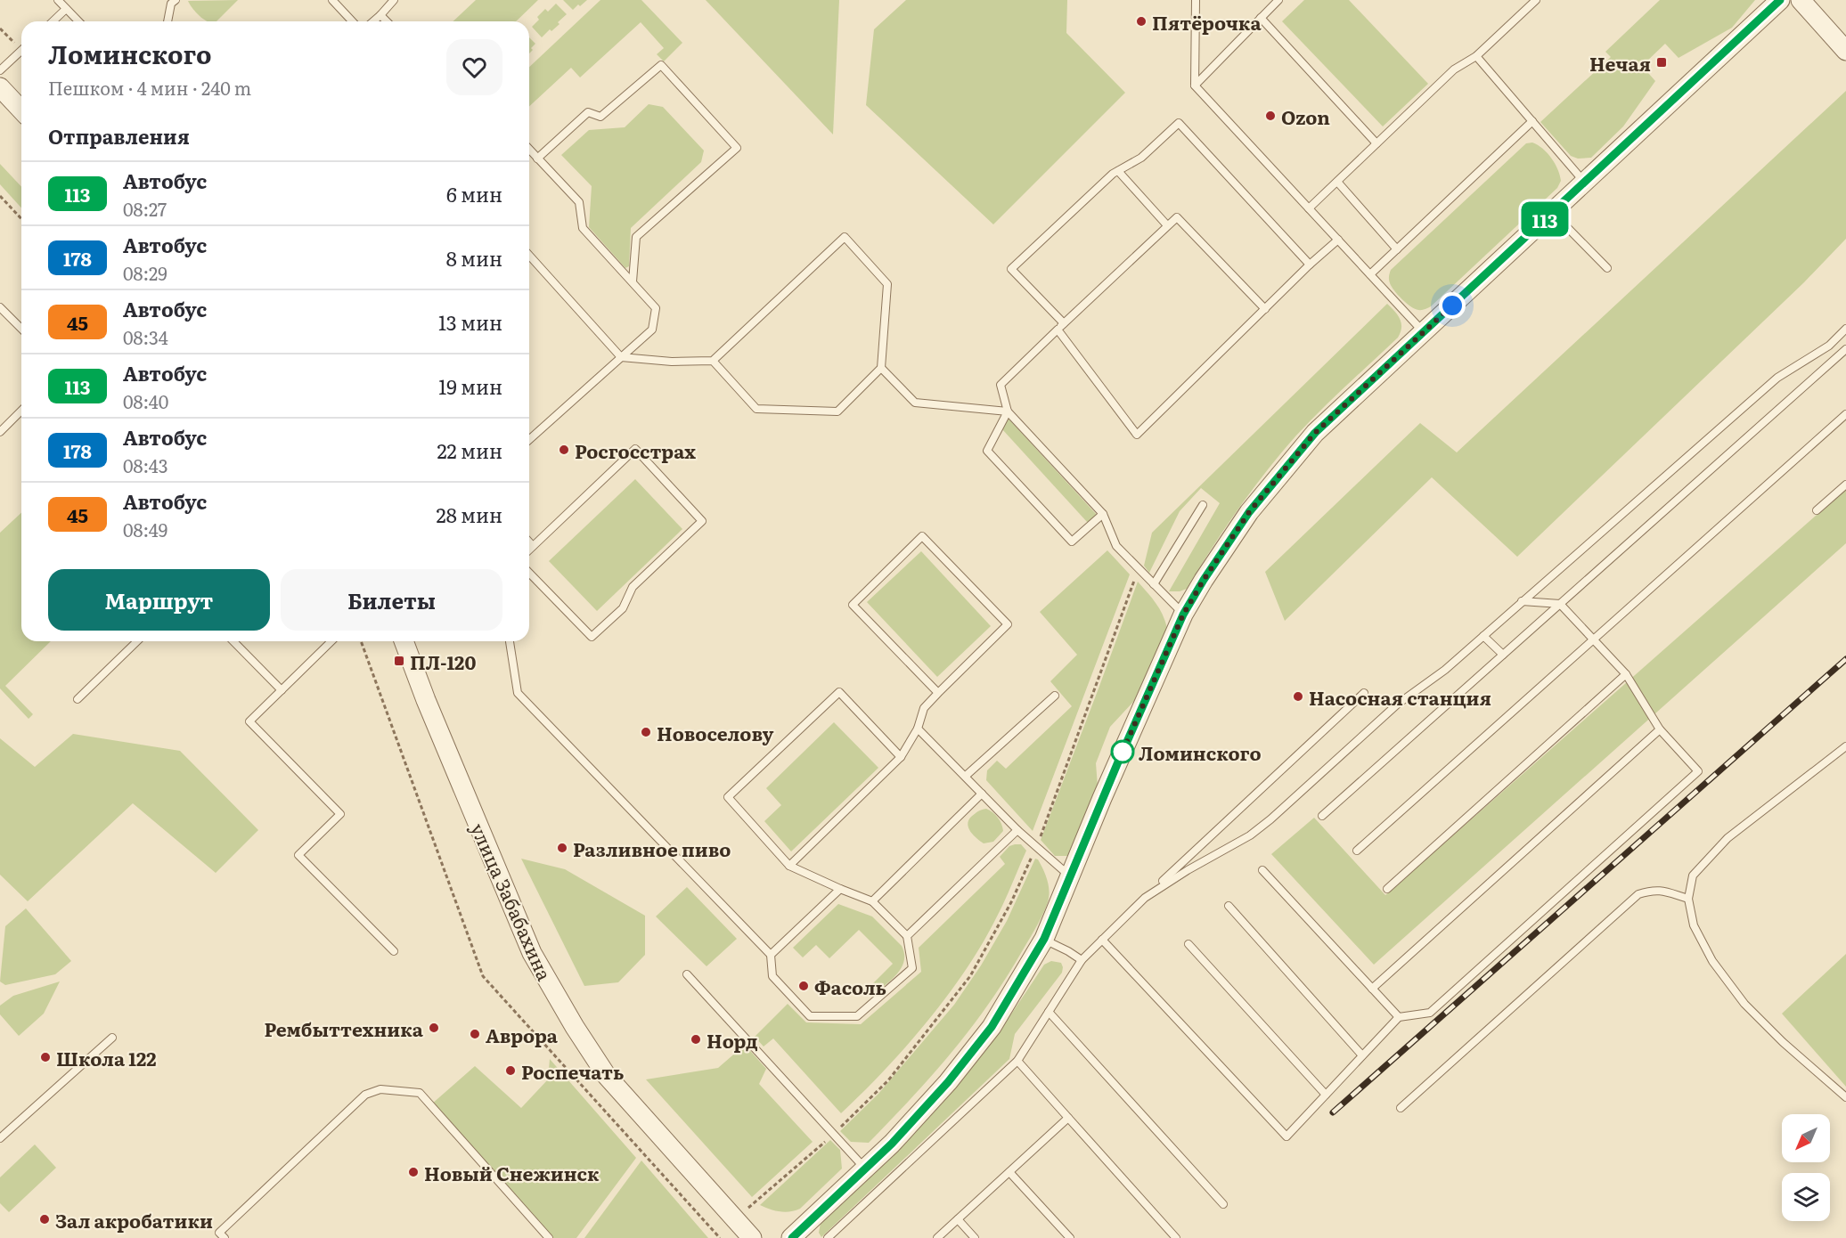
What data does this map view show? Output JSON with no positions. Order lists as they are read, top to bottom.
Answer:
{
  "streets": {
    "street": ["улица Забабахина"]
  },
  "places": {
    "other": [
      "Пятёрочка",
      "Ozon",
      "Росгосстрах",
      "Насосная станция",
      "Новоселову",
      "Ломинского",
      "Разливное пиво",
      "Фасоль",
      "Рембыттехника",
      "Аврора",
      "Норд",
      "Школа 122",
      "Роспечать",
      "Новый Снежинск",
      "Зал акробатики"
    ],
    "transit": ["Нечая", "ПЛ-120"]
  },
  "lines": ["bus line 113"],
  "north": "bottom left",
  "page": {
    "on_map": "113",
    "heading": [
      ["Ломинского", "Пешком · 4 мин · 240 m"],
      "Отправления"
    ],
    "list": [
      {
        "mark": "113",
        "name": "Автобус",
        "note": "08:27",
        "value": "6 мин"
      },
      {
        "mark": "178",
        "name": "Автобус",
        "note": "08:29",
        "value": "8 мин"
      },
      {
        "mark": "45",
        "name": "Автобус",
        "note": "08:34",
        "value": "13 мин"
      },
      {
        "mark": "113",
        "name": "Автобус",
        "note": "08:40",
        "value": "19 мин"
      },
      {
        "mark": "178",
        "name": "Автобус",
        "note": "08:43",
        "value": "22 мин"
      },
      {
        "mark": "45",
        "name": "Автобус",
        "note": "08:49",
        "value": "28 мин"
      }
    ],
    "buttons": ["Маршрут", "Билеты"]
  }
}
